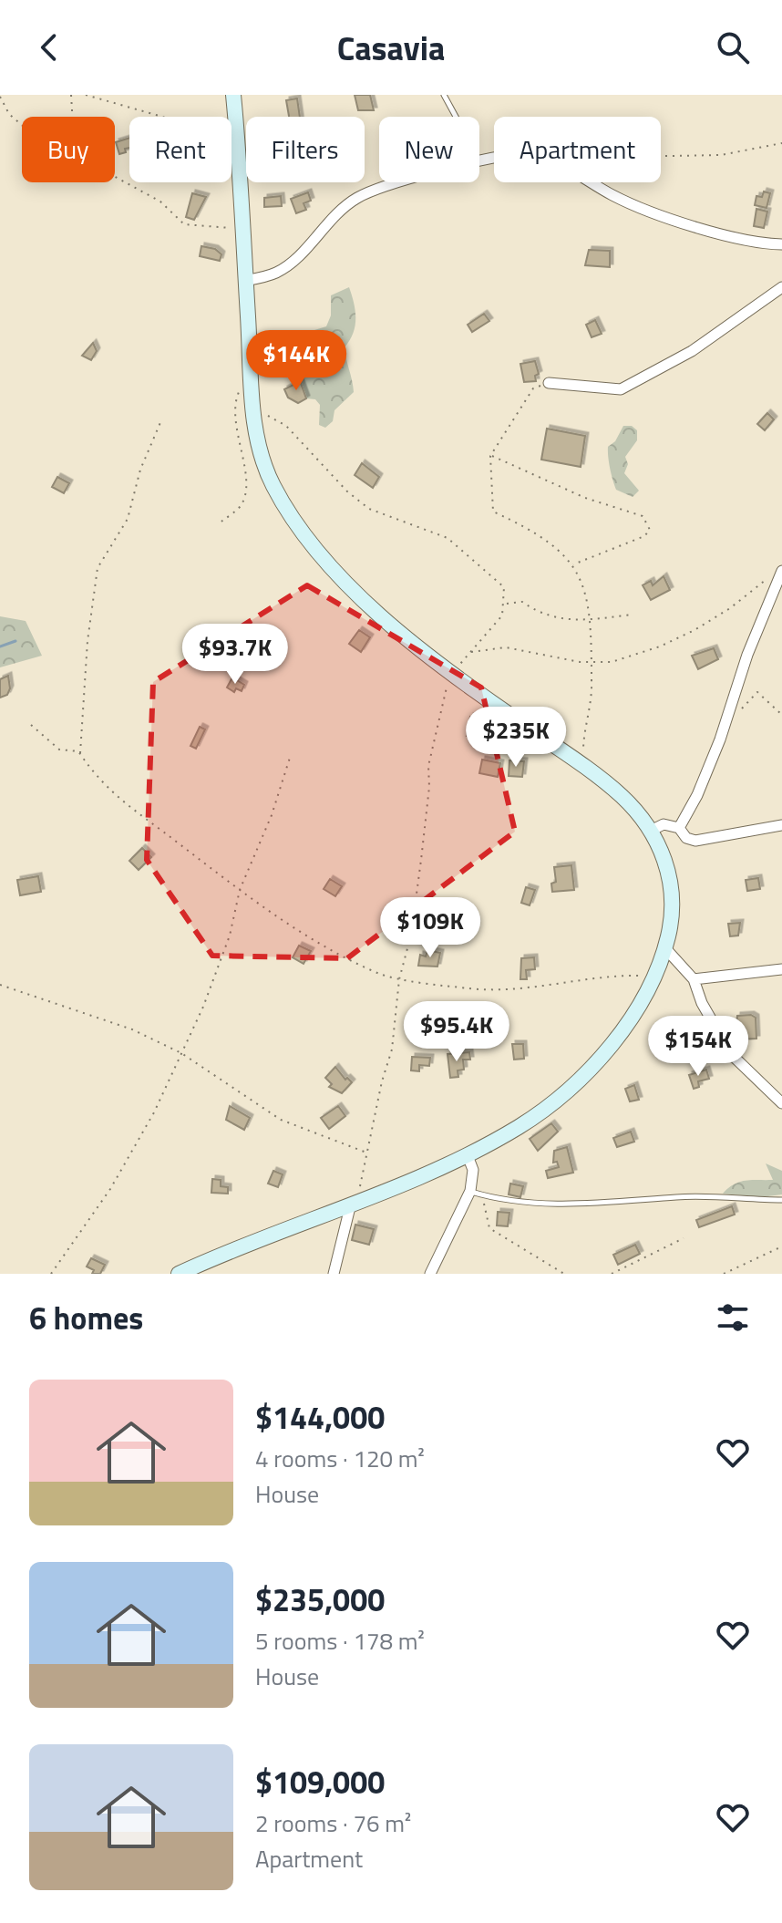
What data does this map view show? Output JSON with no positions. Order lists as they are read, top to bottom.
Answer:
{
  "page": {
    "header": "Casavia",
    "chip": [
      "Buy",
      "Rent",
      "Filters",
      "New",
      "Apartment"
    ],
    "price": [
      "$144K",
      "$93.7K",
      "$235K",
      "$109K",
      "$95.4K",
      "$154K"
    ],
    "heading": "6 homes",
    "list": [
      {
        "name": "$144,000",
        "note": "4 rooms · 120 m² · House"
      },
      {
        "name": "$235,000",
        "note": "5 rooms · 178 m² · House"
      },
      {
        "name": "$109,000",
        "note": "2 rooms · 76 m² · Apartment"
      }
    ]
  }
}
